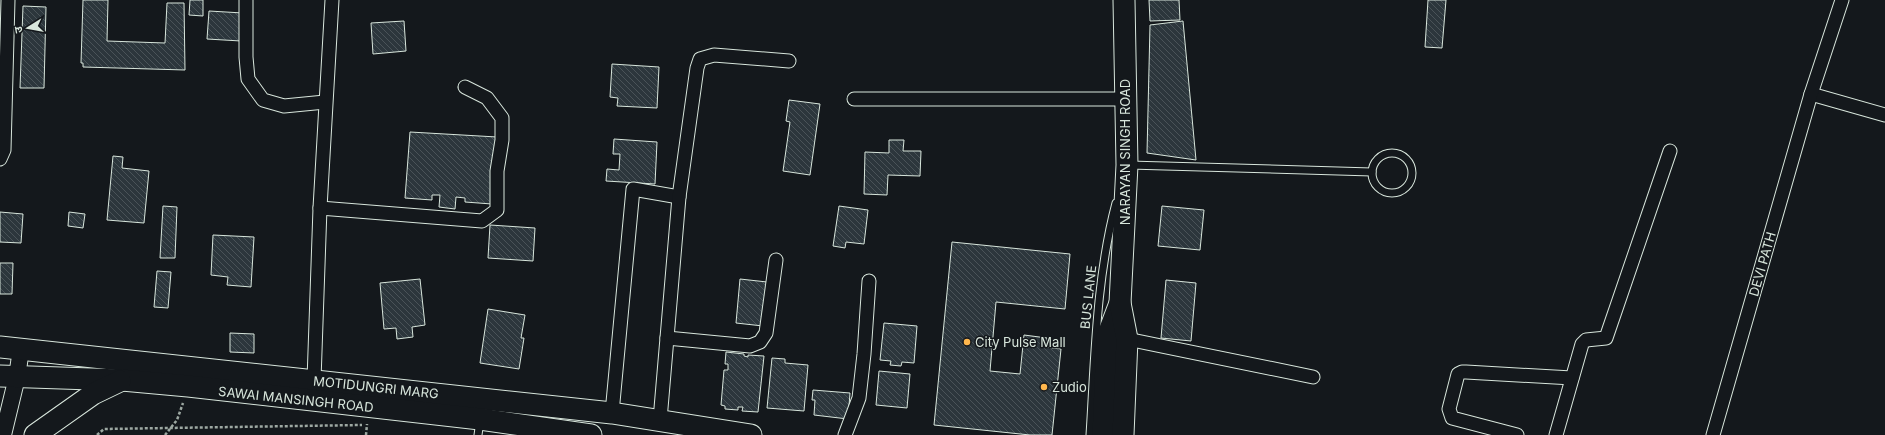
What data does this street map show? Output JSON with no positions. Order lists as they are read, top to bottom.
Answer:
{
  "streets": {
    "main road": ["NARAYAN SINGH ROAD", "MOTIDUNGRI MARG", "SAWAI MANSINGH ROAD"],
    "street": ["DEVI PATH"],
    "lane": ["BUS LANE"]
  },
  "crossings": [
    ["NARAYAN SINGH ROAD", "BUS LANE"]
  ],
  "places": ["City Pulse Mall", "Zudio"],
  "north": "left"
}
